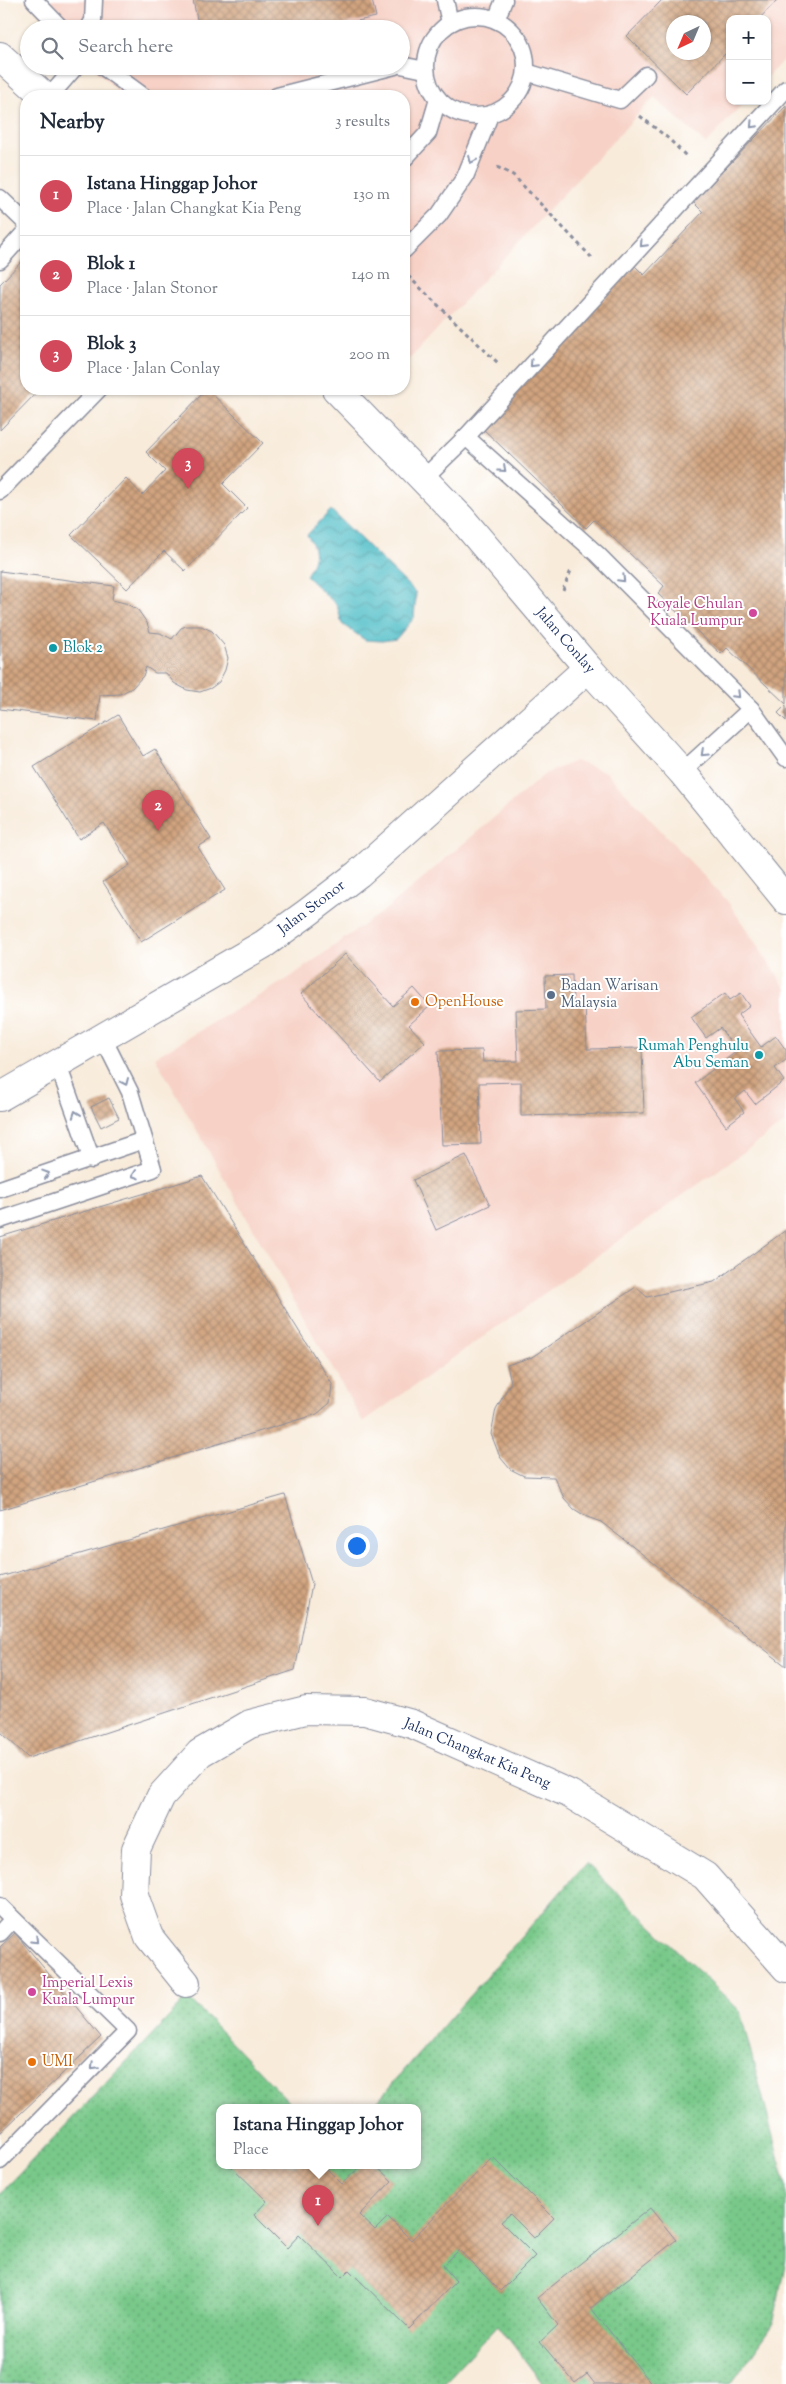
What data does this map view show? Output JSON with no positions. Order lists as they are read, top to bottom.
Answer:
{
  "streets": {
    "street": ["Jalan Conlay", "Jalan Stonor", "Jalan Changkat Kia Peng"]
  },
  "crossings": [
    ["Jalan Conlay", "Jalan Stonor"]
  ],
  "places": [
    "Royale Chulan Kuala Lumpur",
    "Blok 2",
    "Badan Warisan Malaysia",
    "OpenHouse",
    "Rumah Penghulu Abu Seman",
    "Imperial Lexis Kuala Lumpur",
    "UMI"
  ],
  "north": "bottom left",
  "page": {
    "map_buttons": ["+", "−"],
    "search": "Search here",
    "heading": ["Nearby", "3 results"],
    "list": [
      {
        "mark": "1",
        "name": "Istana Hinggap Johor",
        "note": "Place · Jalan Changkat Kia Peng",
        "value": "130 m"
      },
      {
        "mark": "2",
        "name": "Blok 1",
        "note": "Place · Jalan Stonor",
        "value": "140 m"
      },
      {
        "mark": "3",
        "name": "Blok 3",
        "note": "Place · Jalan Conlay",
        "value": "200 m"
      }
    ],
    "pins": ["3", "2", "1"],
    "popup": ["Istana Hinggap Johor", "Place"]
  }
}
